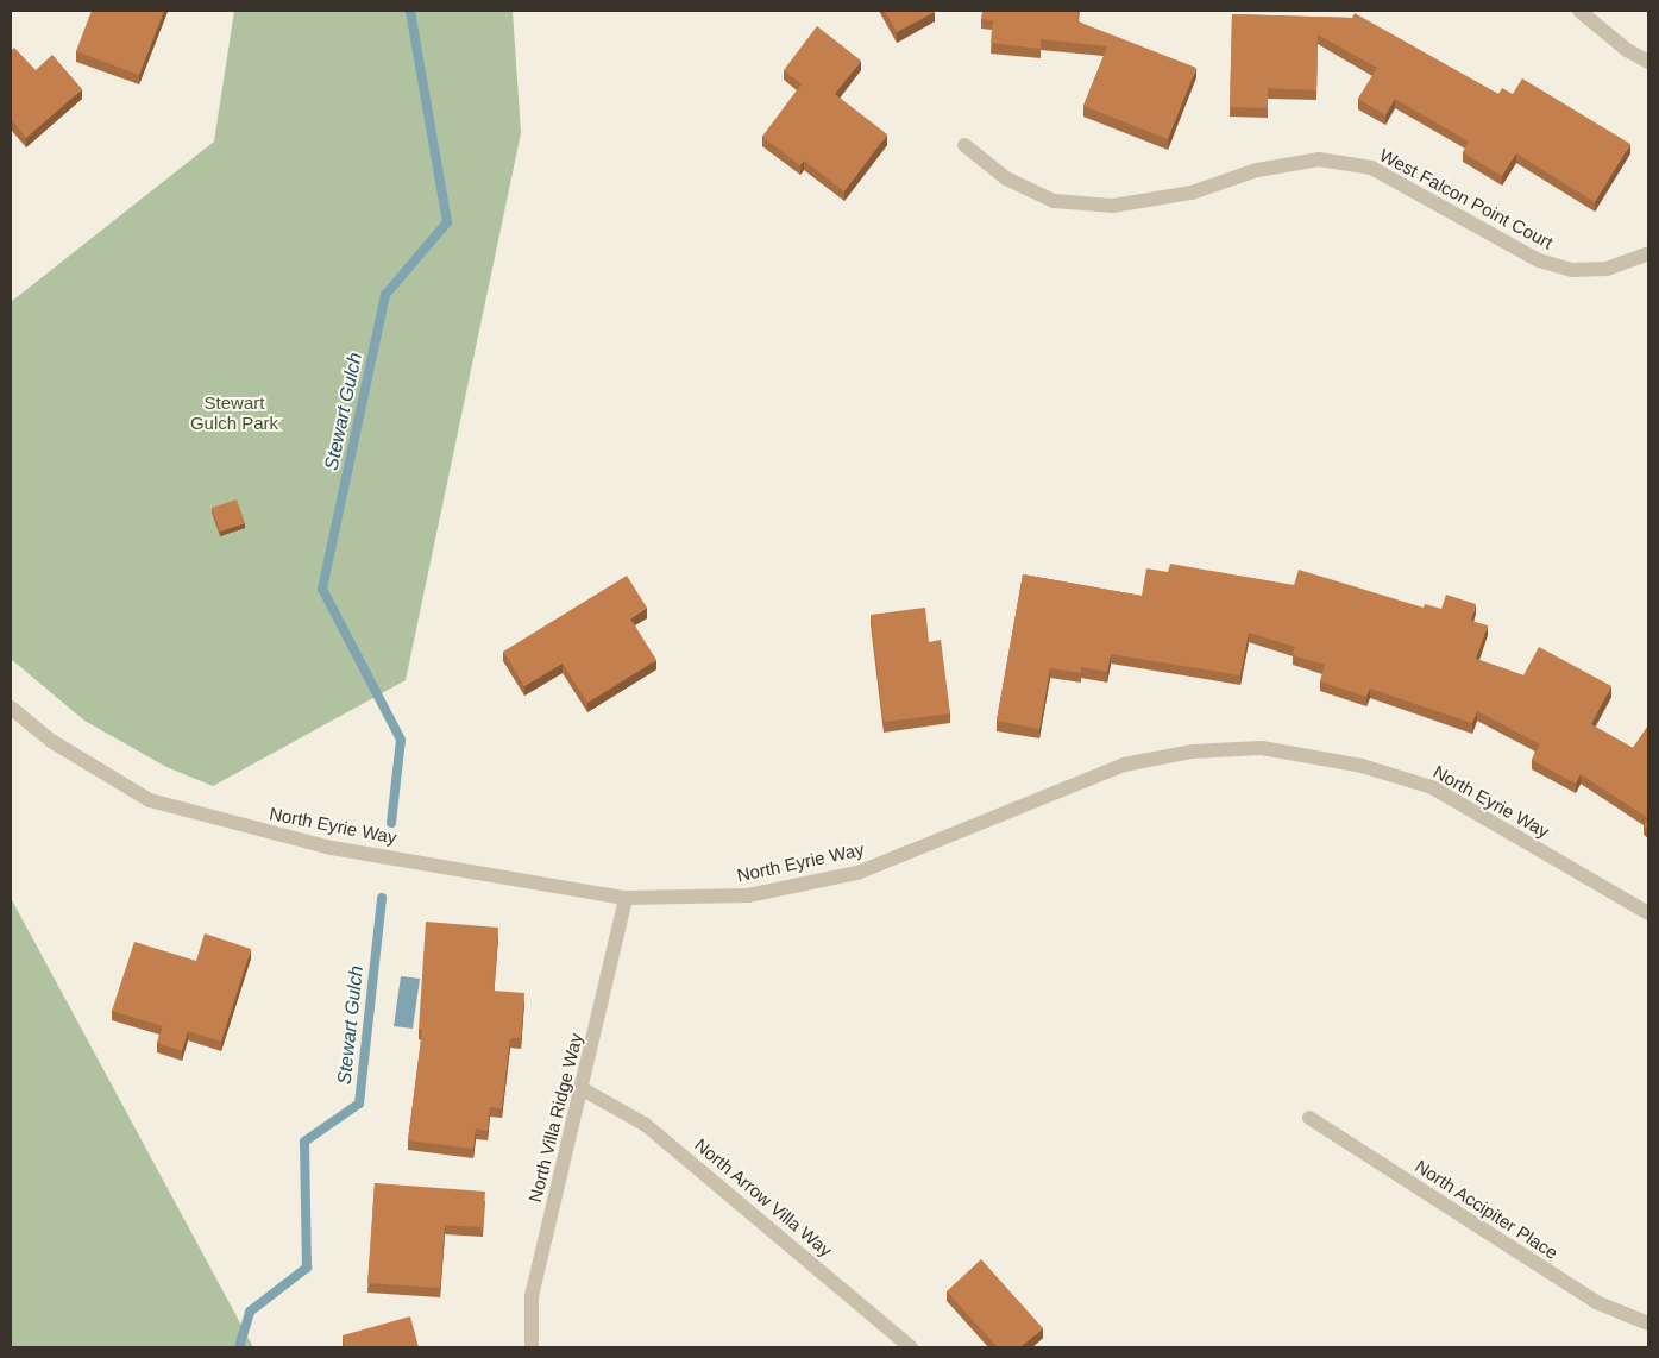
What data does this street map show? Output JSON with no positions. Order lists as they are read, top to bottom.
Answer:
{
  "streets": {
    "street": [
      "West Falcon Point Court",
      "North Eyrie Way",
      "North Villa Ridge Way",
      "North Arrow Villa Way",
      "North Accipiter Place"
    ]
  },
  "crossings": [
    ["North Eyrie Way", "North Villa Ridge Way"],
    ["North Villa Ridge Way", "North Arrow Villa Way"]
  ],
  "water": ["Stewart Gulch"],
  "parks": ["Stewart Gulch Park"]
}
